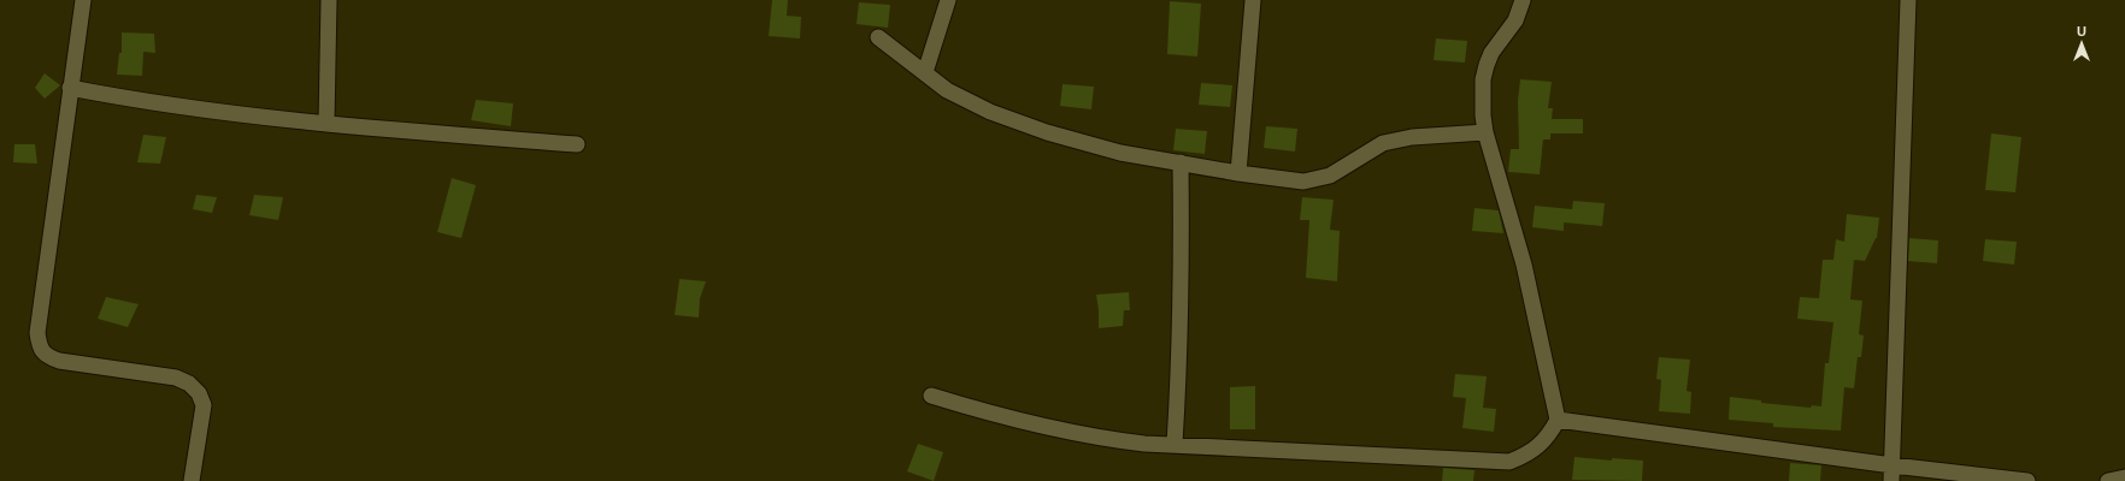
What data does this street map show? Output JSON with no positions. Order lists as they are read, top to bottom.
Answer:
{
  "north": "top"
}
